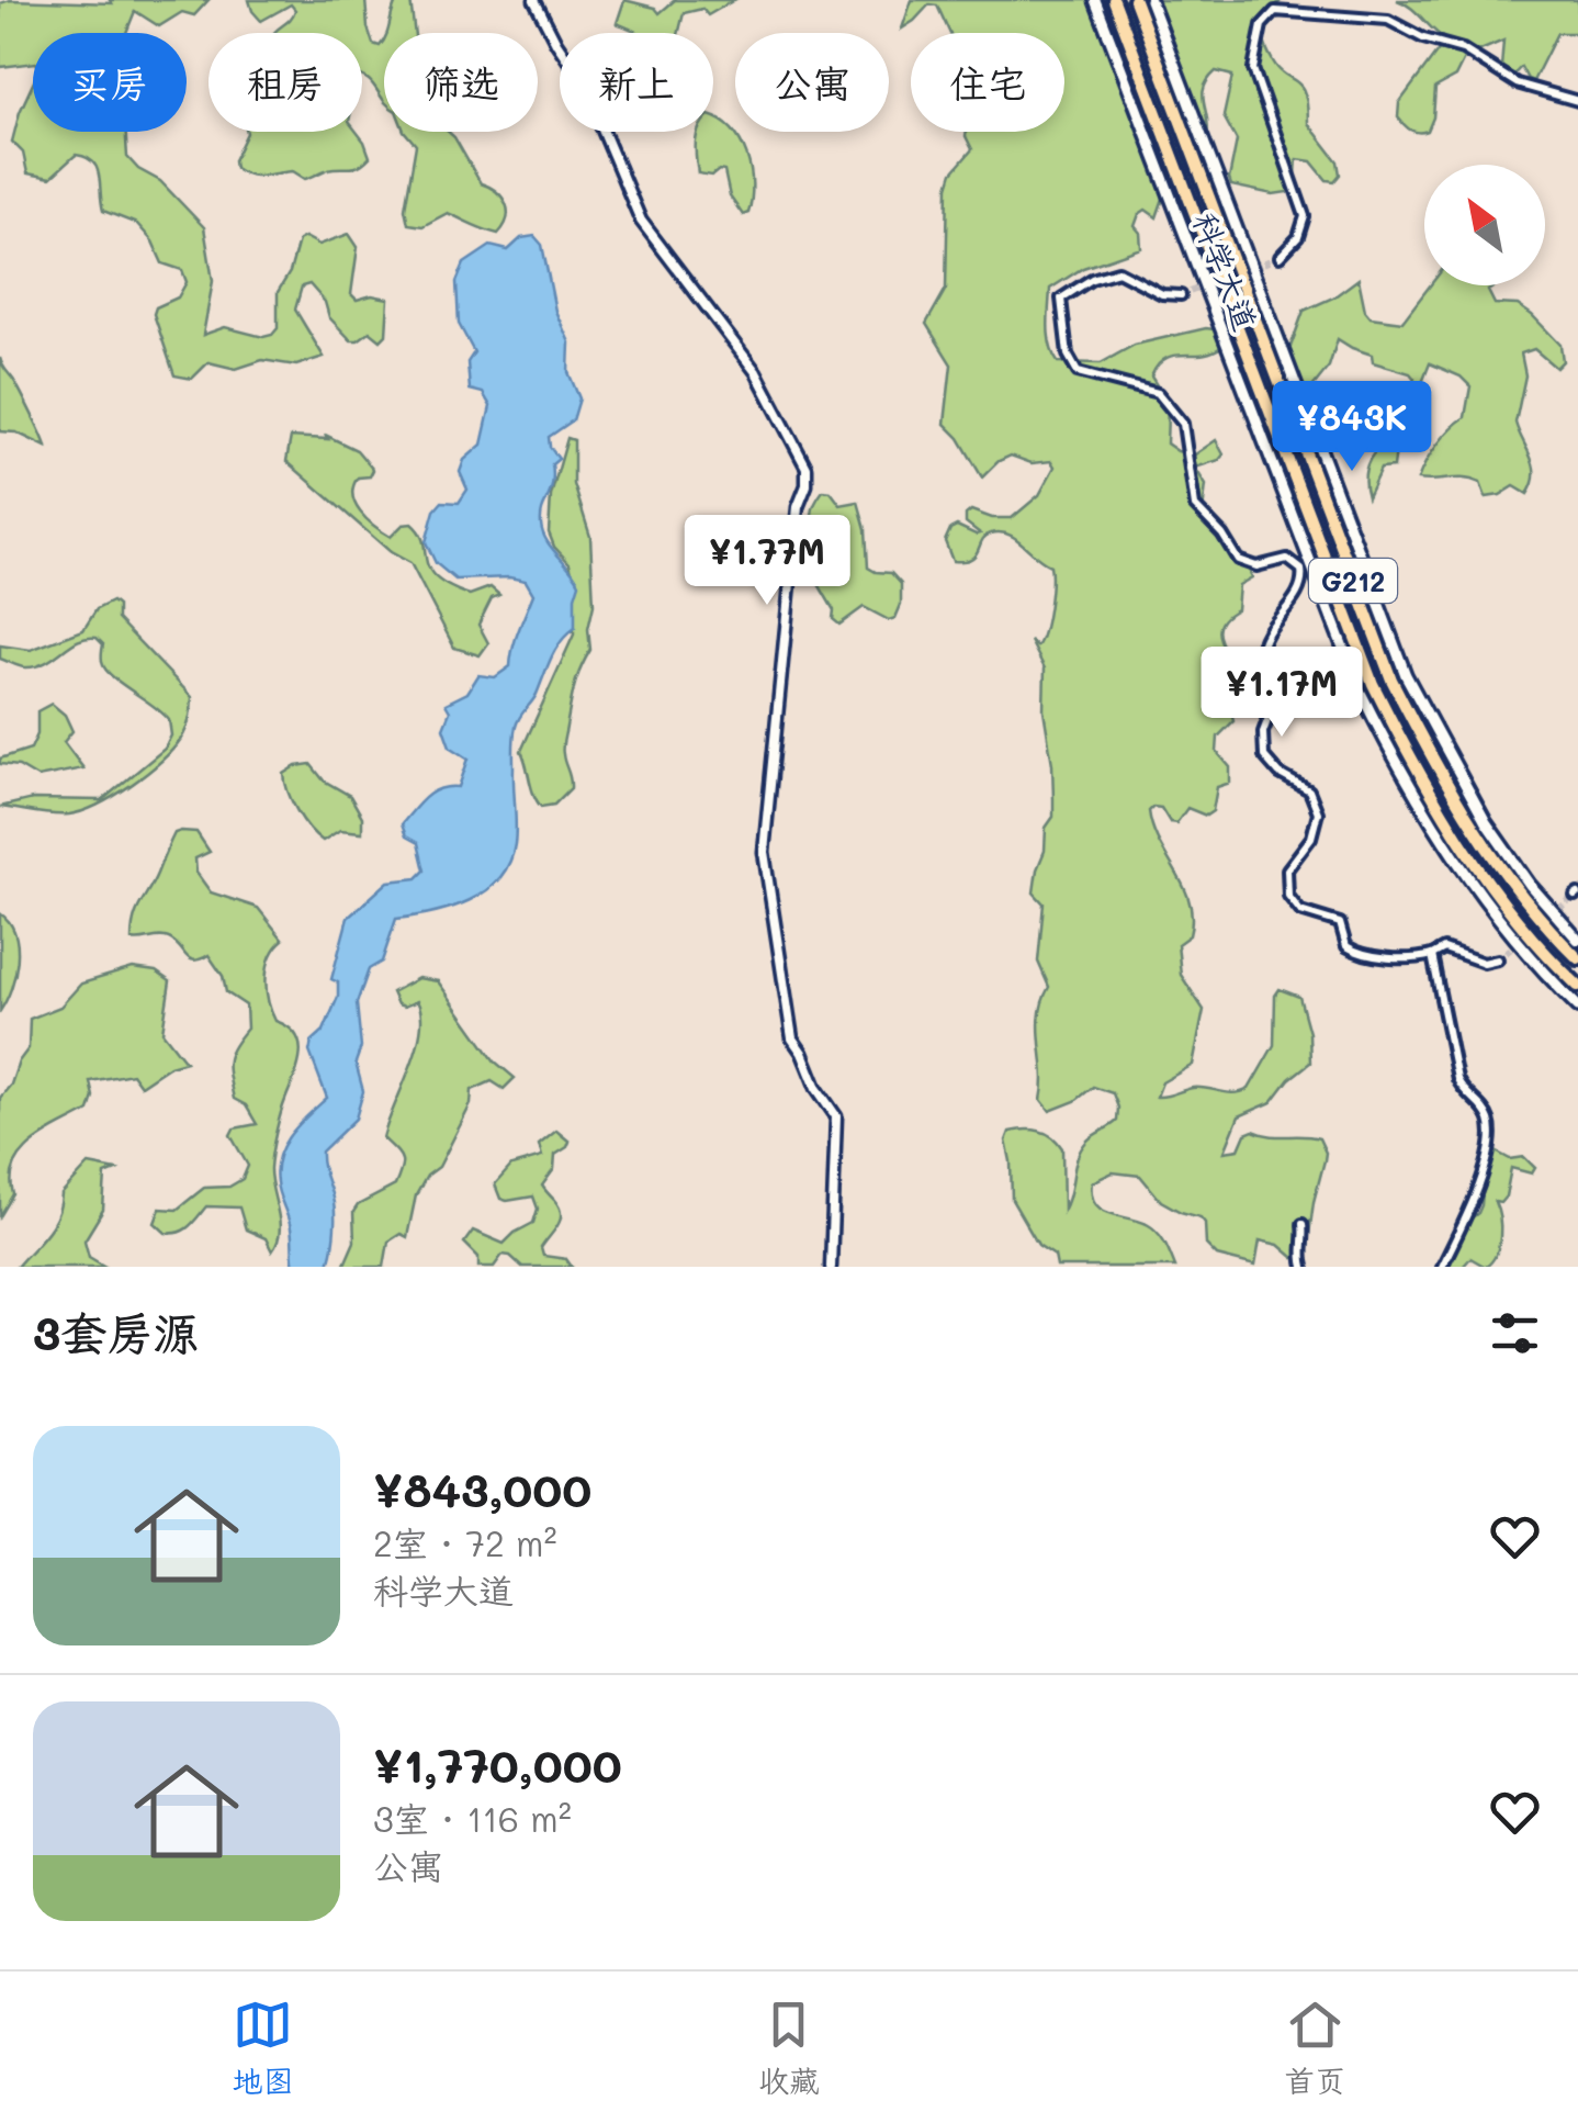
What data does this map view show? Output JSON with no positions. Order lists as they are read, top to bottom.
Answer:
{
  "streets": {
    "highway": ["科学大道", "G212"]
  },
  "north": "top left",
  "page": {
    "chip": [
      "买房",
      "租房",
      "筛选",
      "新上",
      "公寓",
      "住宅"
    ],
    "price": ["¥843K", "¥1.77M", "¥1.17M"],
    "heading": "3套房源",
    "list": [
      {
        "name": "¥843,000",
        "note": "2室 · 72 m² · 科学大道"
      },
      {
        "name": "¥1,770,000",
        "note": "3室 · 116 m² · 公寓"
      }
    ],
    "tabs": ["地图", "收藏", "首页"]
  }
}
